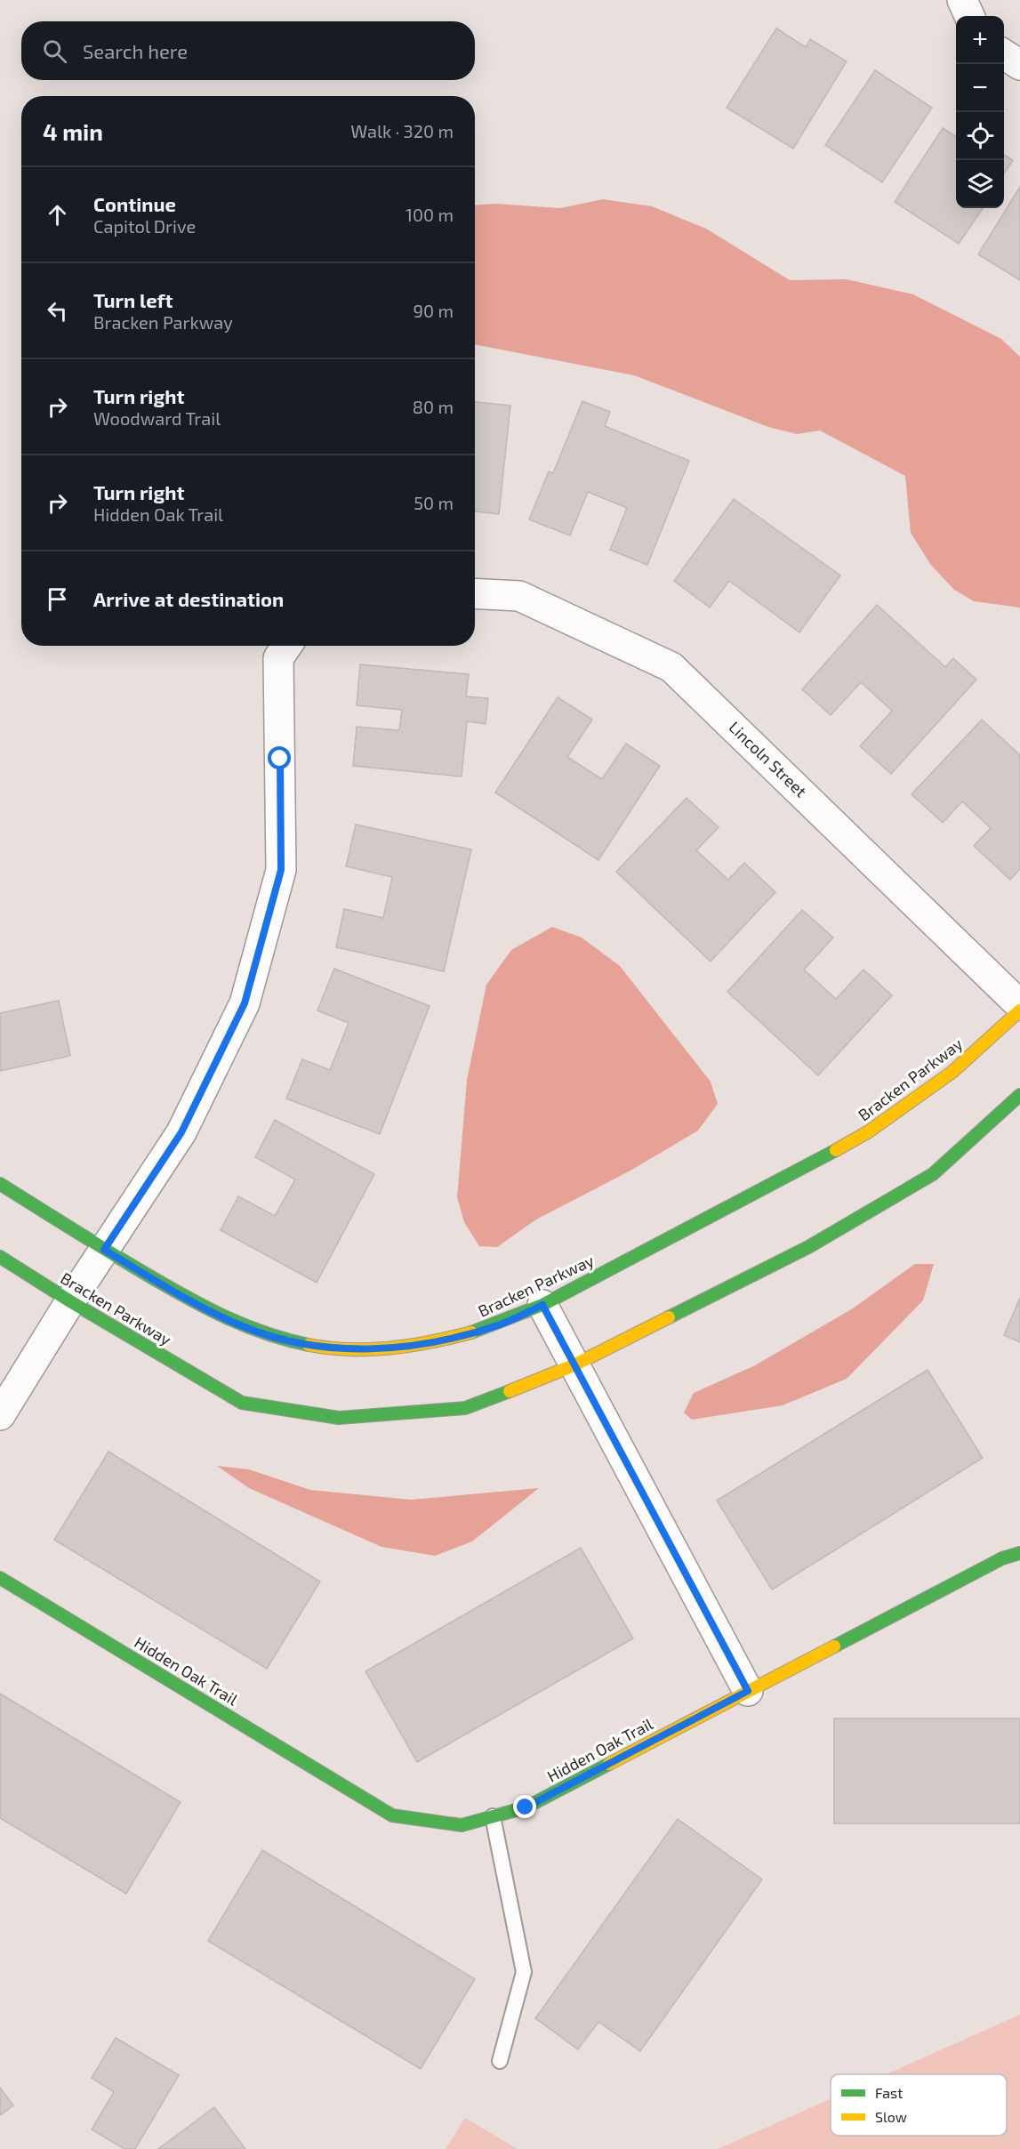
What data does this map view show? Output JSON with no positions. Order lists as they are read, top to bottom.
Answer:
{
  "streets": {
    "street": ["Lincoln Street", "Bracken Parkway", "Hidden Oak Trail"]
  },
  "legend": ["Fast", "Slow"],
  "page": {
    "map_buttons": ["+", "−"],
    "search": "Search here",
    "heading": ["4 min", "Walk · 320 m"],
    "list": [
      ["Continue", "Capitol Drive", "100 m"],
      ["Turn left", "Bracken Parkway", "90 m"],
      ["Turn right", "Woodward Trail", "80 m"],
      ["Turn right", "Hidden Oak Trail", "50 m"],
      "Arrive at destination"
    ]
  }
}
